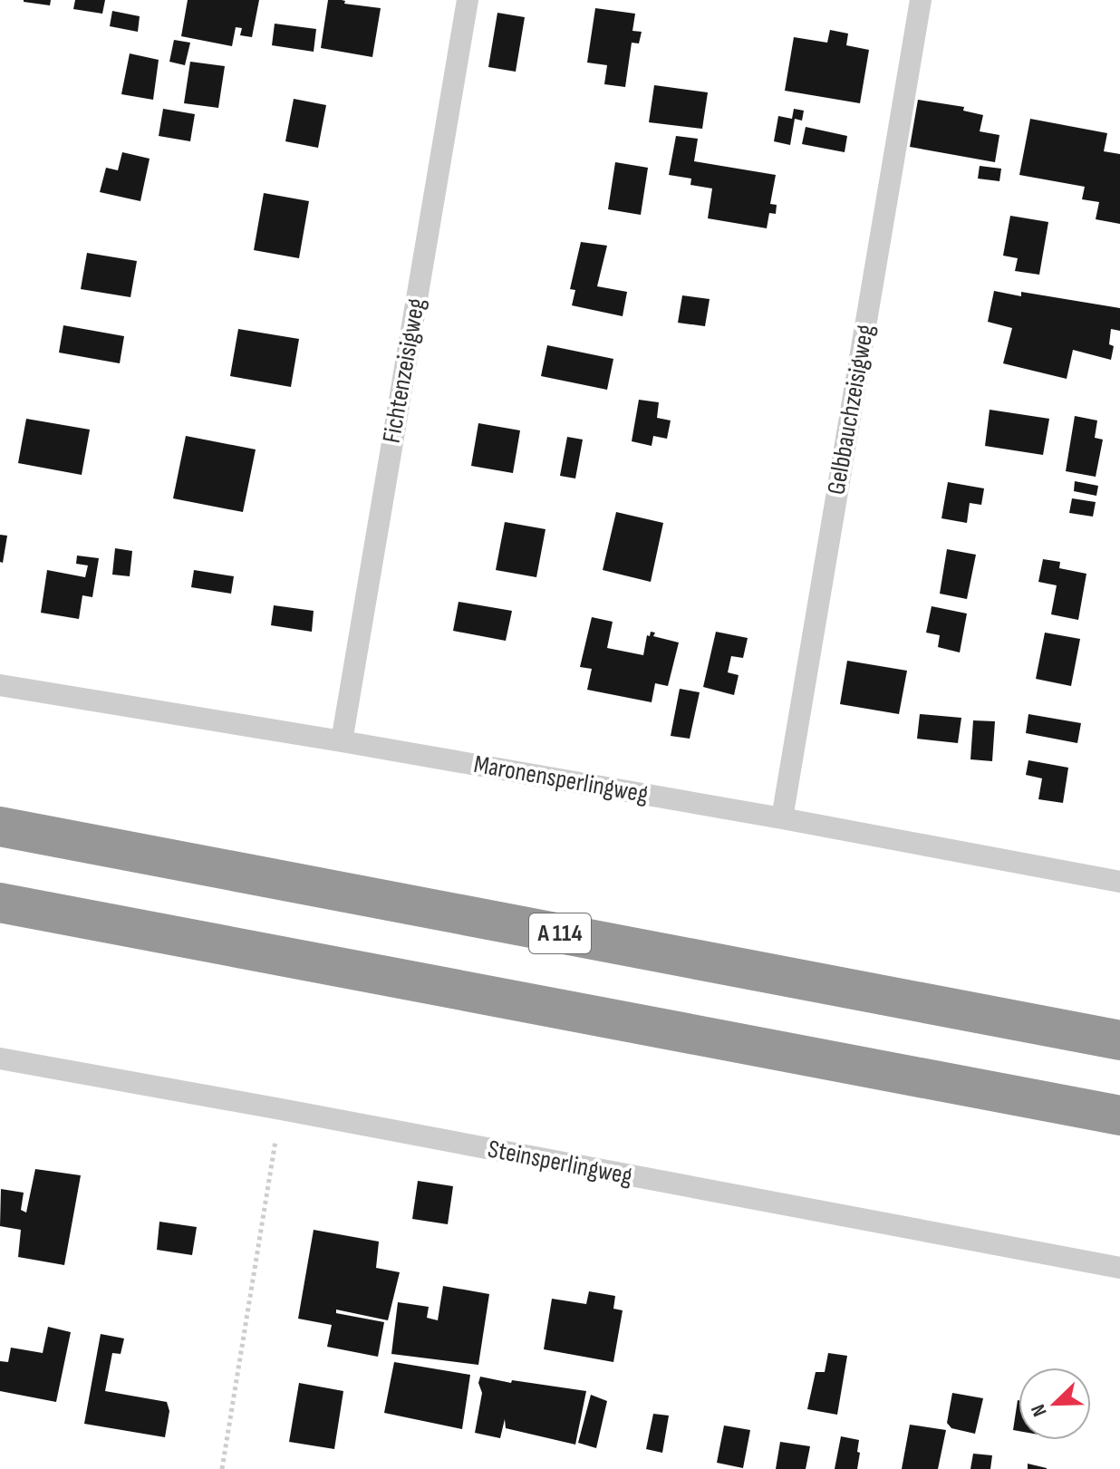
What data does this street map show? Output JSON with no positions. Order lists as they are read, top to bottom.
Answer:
{
  "streets": {
    "highway": ["A 114"],
    "lane": [
      "Fichtenzeisigweg",
      "Gelbbauchzeisigweg",
      "Maronensperlingweg",
      "Steinsperlingweg"
    ]
  },
  "crossings": [
    ["Fichtenzeisigweg", "Maronensperlingweg"],
    ["Gelbbauchzeisigweg", "Maronensperlingweg"]
  ],
  "north": "bottom left"
}
